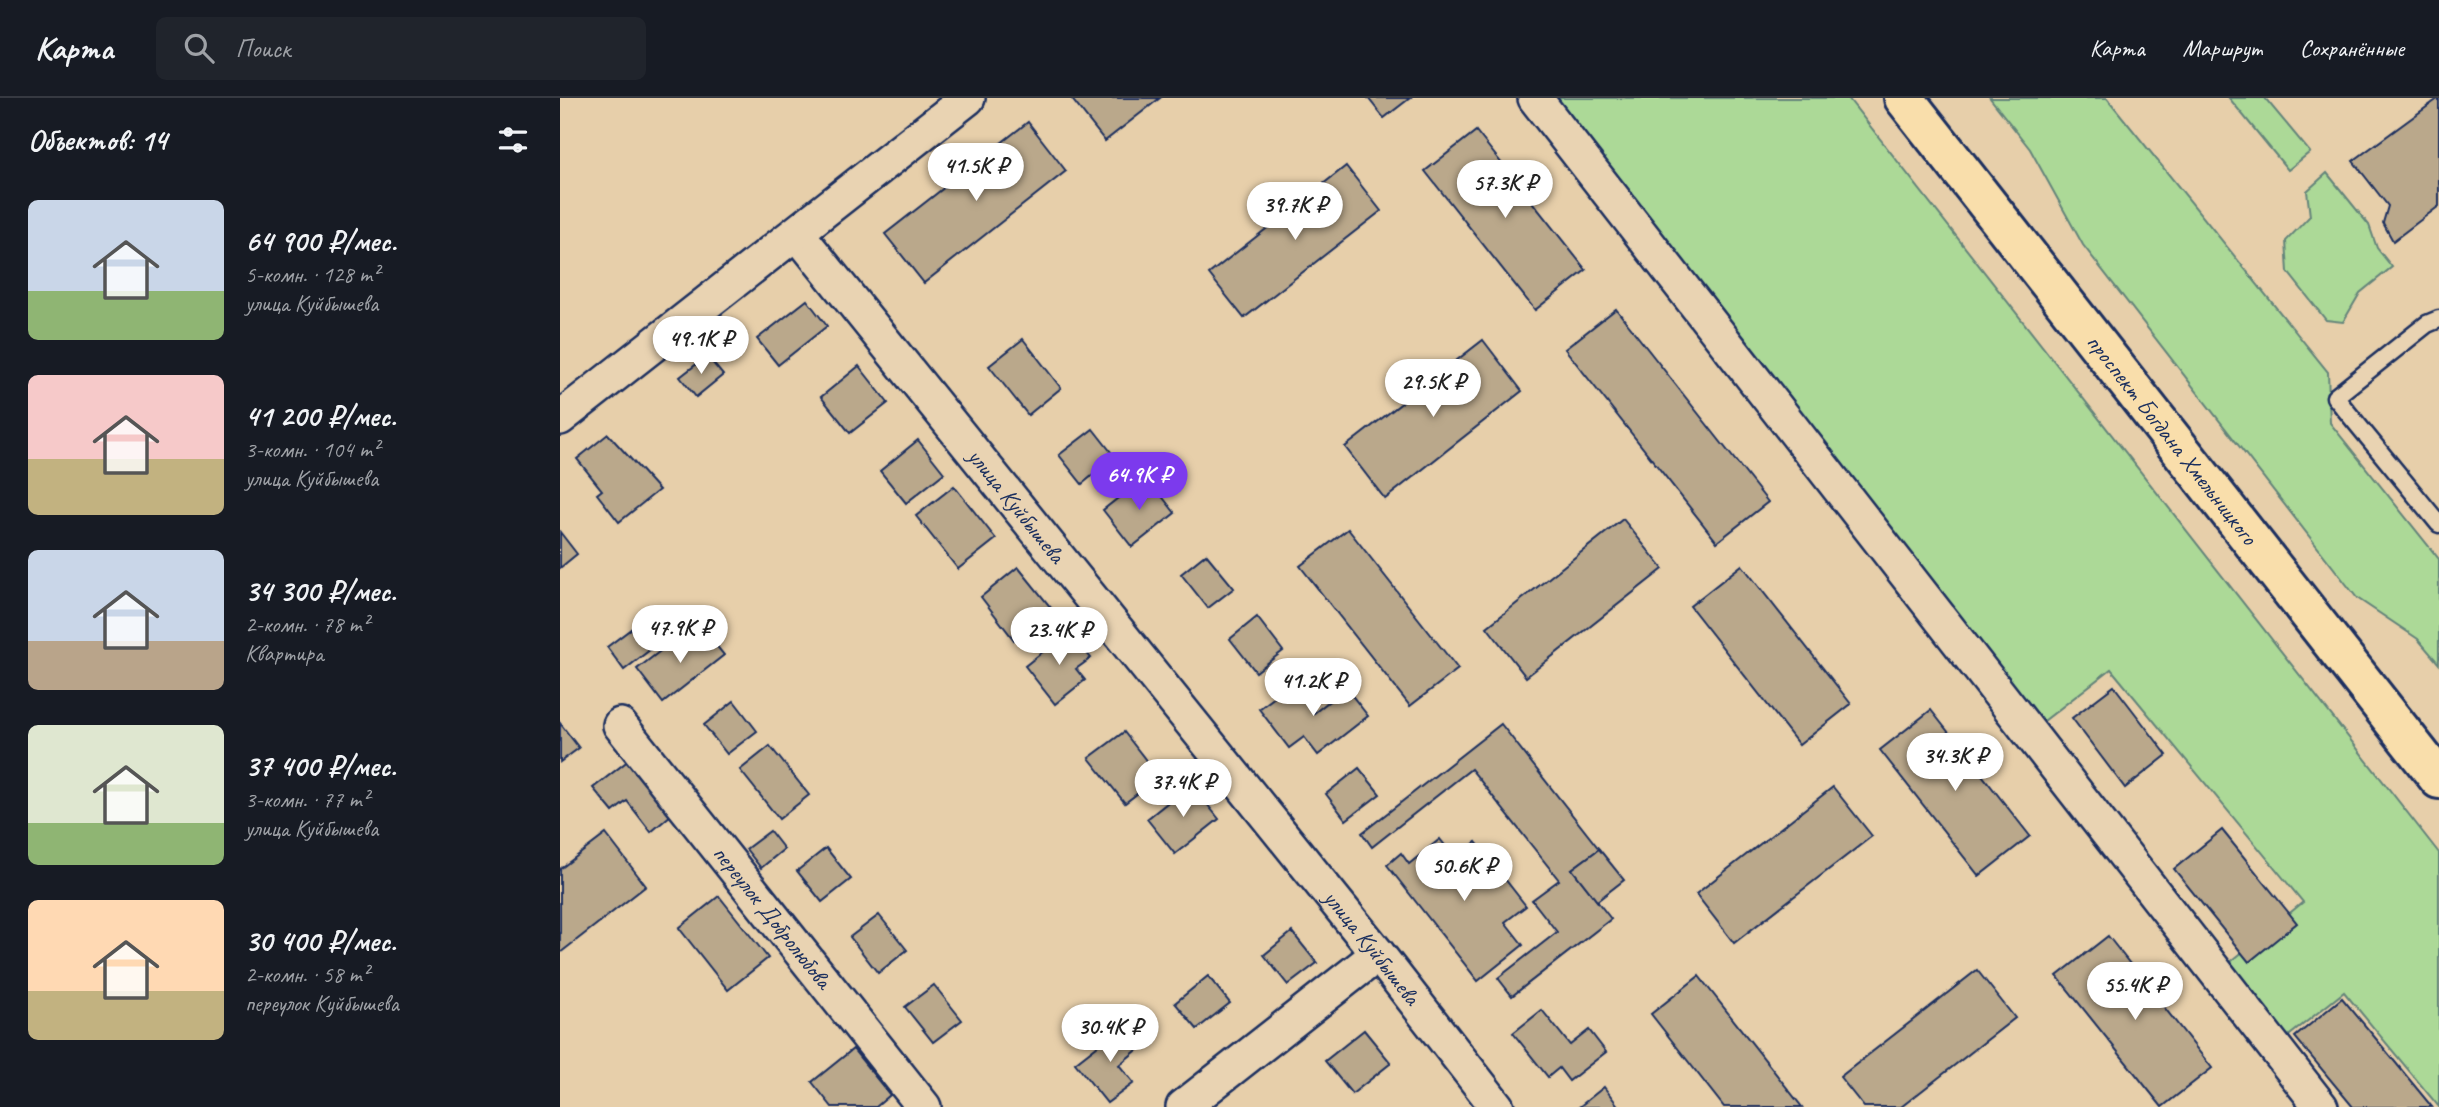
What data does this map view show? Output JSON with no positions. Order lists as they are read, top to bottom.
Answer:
{
  "streets": {
    "main road": ["проспект Богдана Хмельницкого"],
    "street": ["улица Куйбышева", "переулок Добролюбова"]
  },
  "page": {
    "header": "Карта",
    "search": "Поиск",
    "nav": ["Карта", "Маршрут", "Сохранённые"],
    "heading": "Объектов: 14",
    "price": [
      "41.5K ₽",
      "57.3K ₽",
      "39.7K ₽",
      "49.1K ₽",
      "29.5K ₽",
      "64.9K ₽",
      "47.9K ₽",
      "23.4K ₽",
      "41.2K ₽",
      "34.3K ₽",
      "37.4K ₽",
      "50.6K ₽",
      "55.4K ₽",
      "30.4K ₽"
    ],
    "list": [
      {
        "name": "64 900 ₽/мес.",
        "note": "5-комн. · 128 m² · улица Куйбышева"
      },
      {
        "name": "41 200 ₽/мес.",
        "note": "3-комн. · 104 m² · улица Куйбышева"
      },
      {
        "name": "34 300 ₽/мес.",
        "note": "2-комн. · 78 m² · Квартира"
      },
      {
        "name": "37 400 ₽/мес.",
        "note": "3-комн. · 77 m² · улица Куйбышева"
      },
      {
        "name": "30 400 ₽/мес.",
        "note": "2-комн. · 58 m² · переулок Куйбышева"
      }
    ]
  }
}
